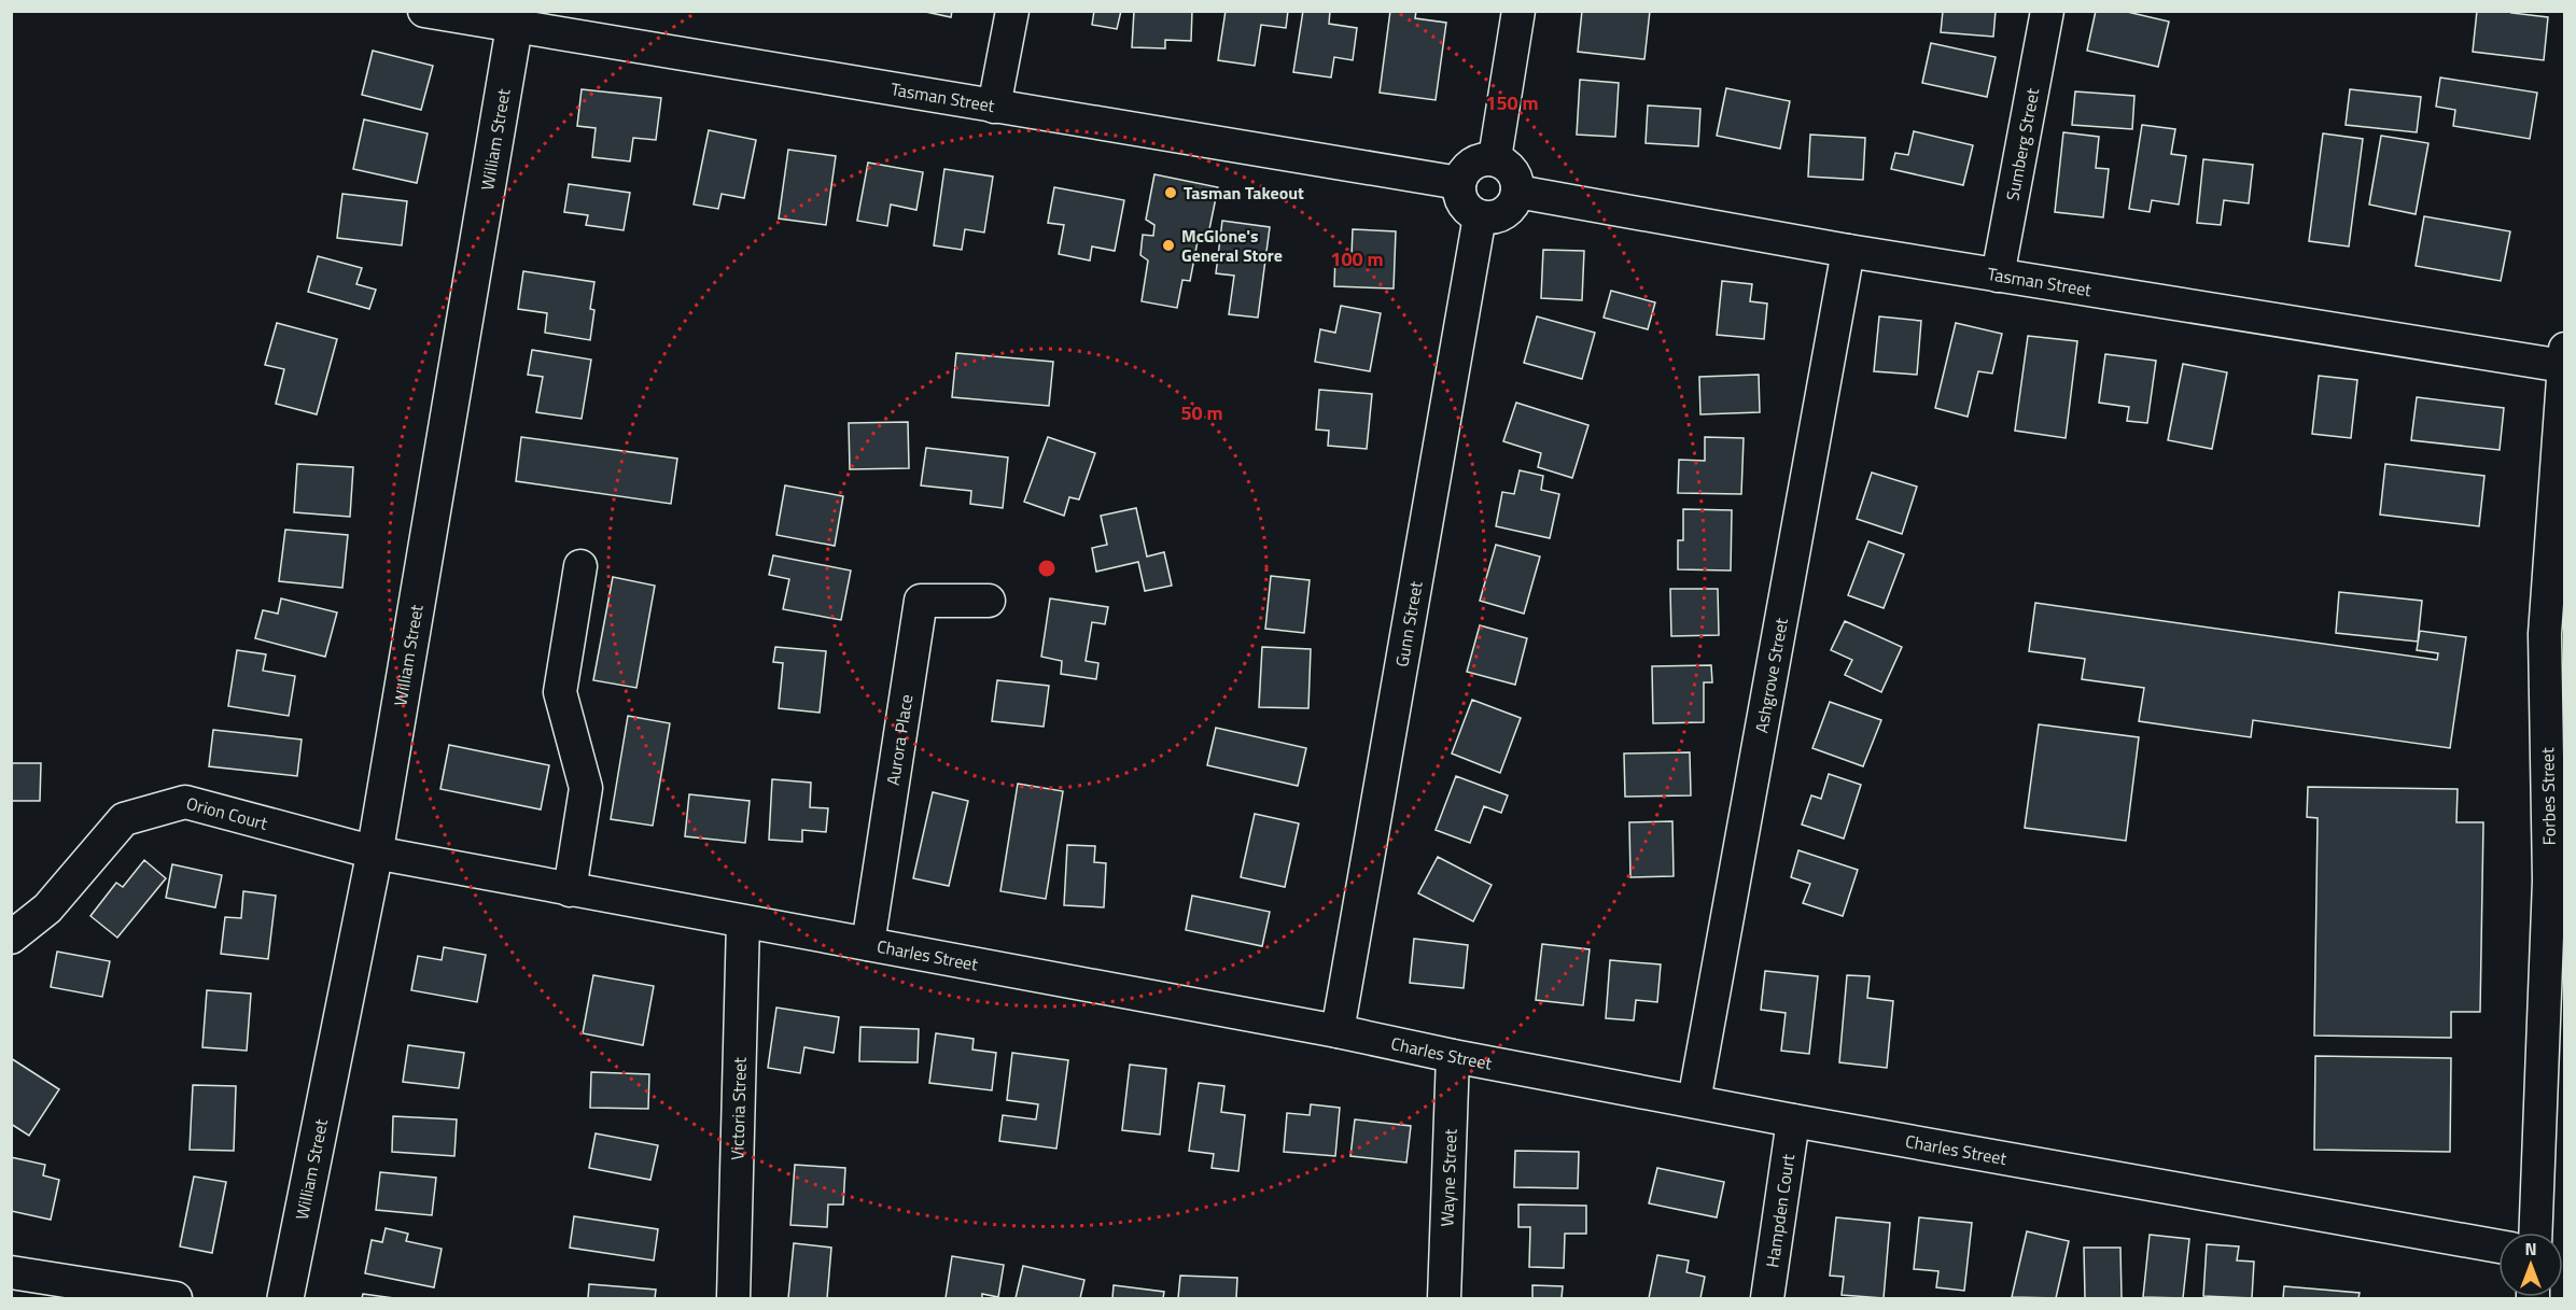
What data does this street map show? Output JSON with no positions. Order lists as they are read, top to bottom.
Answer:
{
  "streets": {
    "main road": ["William Street"],
    "street": [
      "Tasman Street",
      "Sumberg Street",
      "Gunn Street",
      "Ashgrove Street",
      "Aurora Place",
      "Forbes Street",
      "Orion Court",
      "Charles Street",
      "Victoria Street",
      "Wayne Street",
      "Hampden Court"
    ]
  },
  "crossings": [
    ["Tasman Street", "William Street"],
    ["Tasman Street", "Sumberg Street"],
    ["Tasman Street", "Gunn Street"],
    ["Tasman Street", "Ashgrove Street"],
    ["Tasman Street", "Forbes Street"],
    ["William Street", "Orion Court"],
    ["William Street", "Charles Street"],
    ["Gunn Street", "Charles Street"],
    ["Ashgrove Street", "Charles Street"],
    ["Aurora Place", "Charles Street"],
    ["Orion Court", "Charles Street"],
    ["Charles Street", "Victoria Street"],
    ["Charles Street", "Wayne Street"],
    ["Charles Street", "Hampden Court"]
  ],
  "places": ["Tasman Takeout", "McGlone's General Store"],
  "north": "top",
  "rings": ["150 m", "100 m", "50 m"]
}
